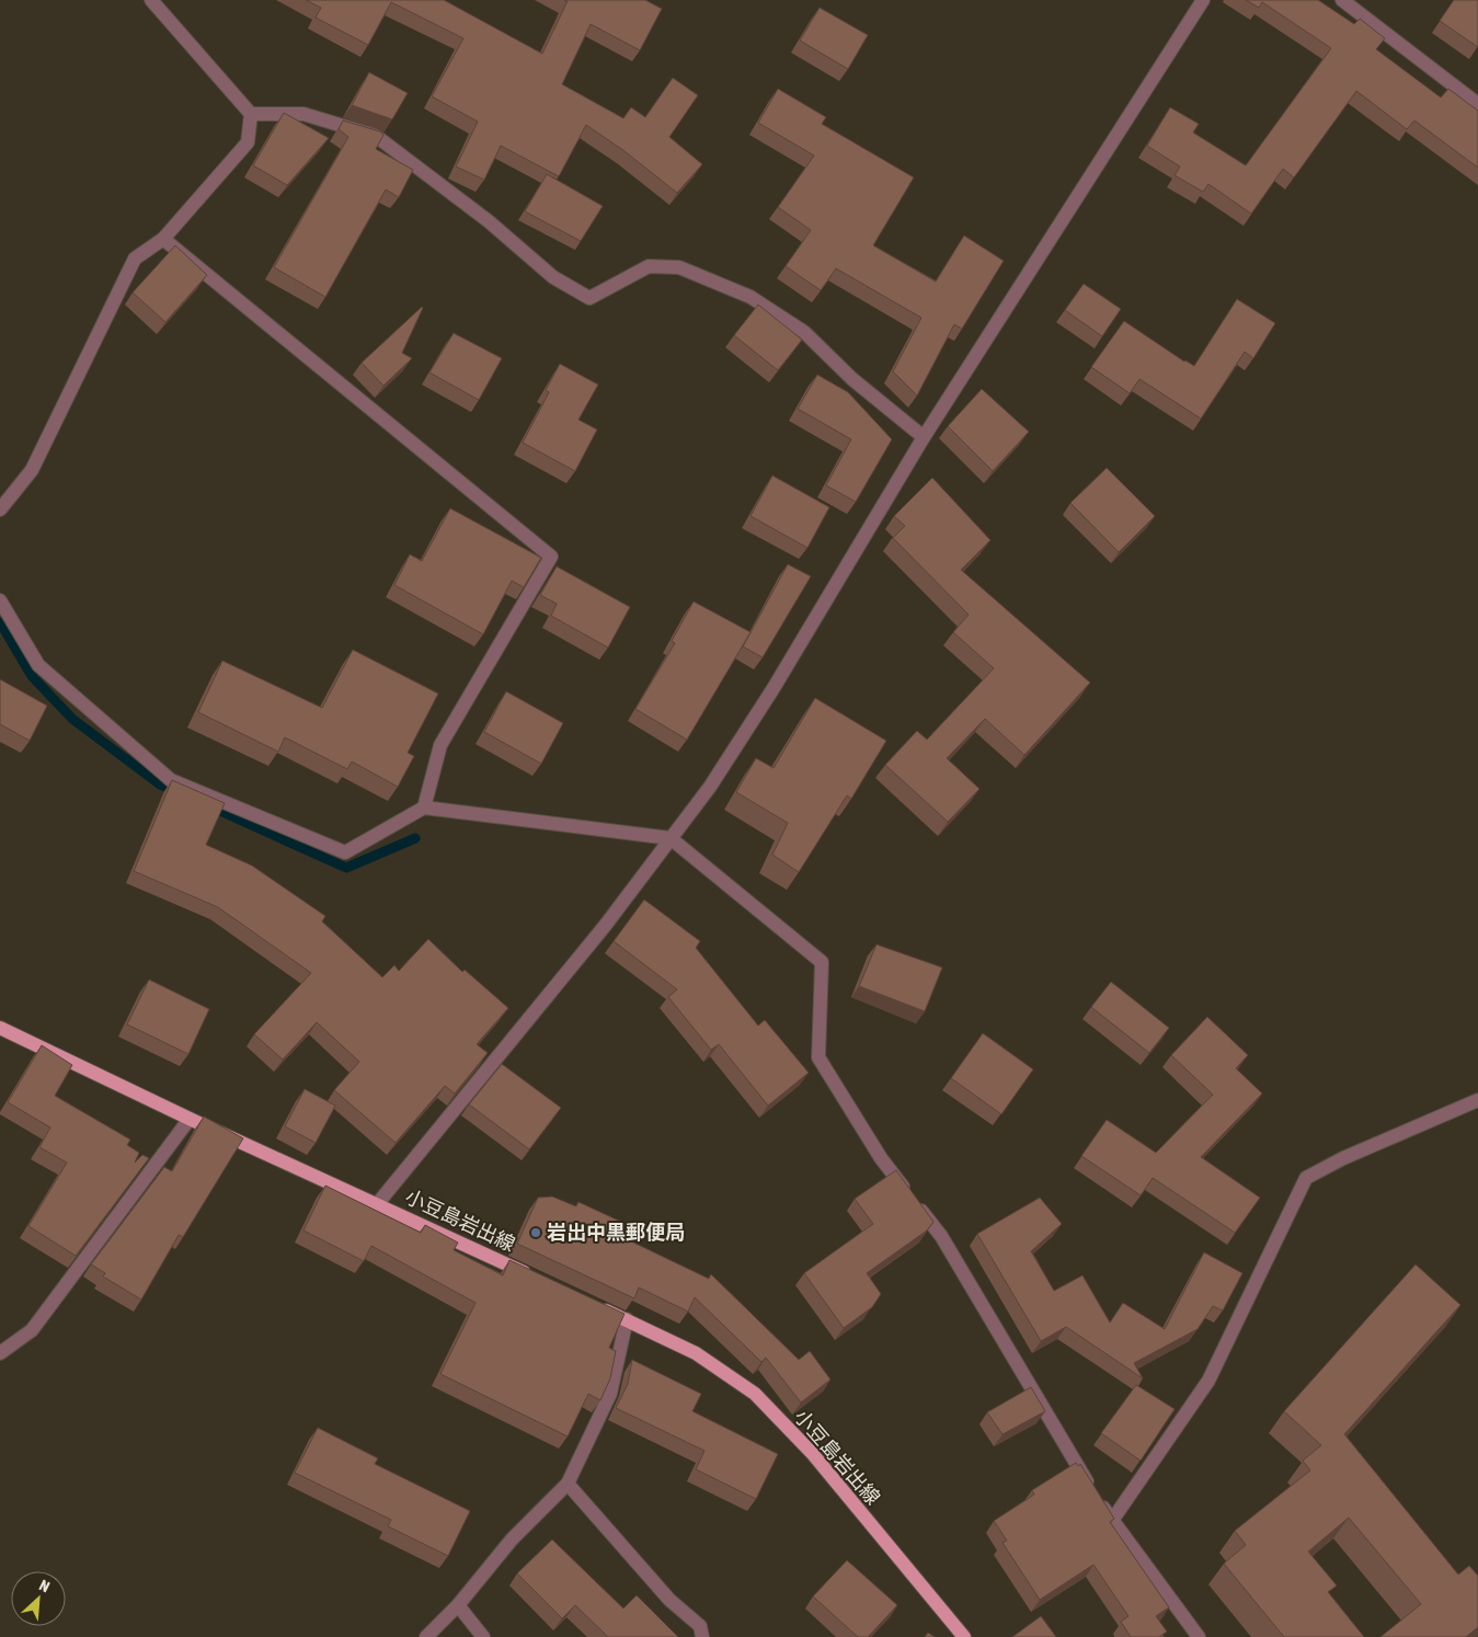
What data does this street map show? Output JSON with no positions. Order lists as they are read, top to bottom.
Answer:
{
  "streets": {
    "main road": ["小豆島岩出線"]
  },
  "places": ["岩出中黒郵便局"],
  "north": "top right"
}
